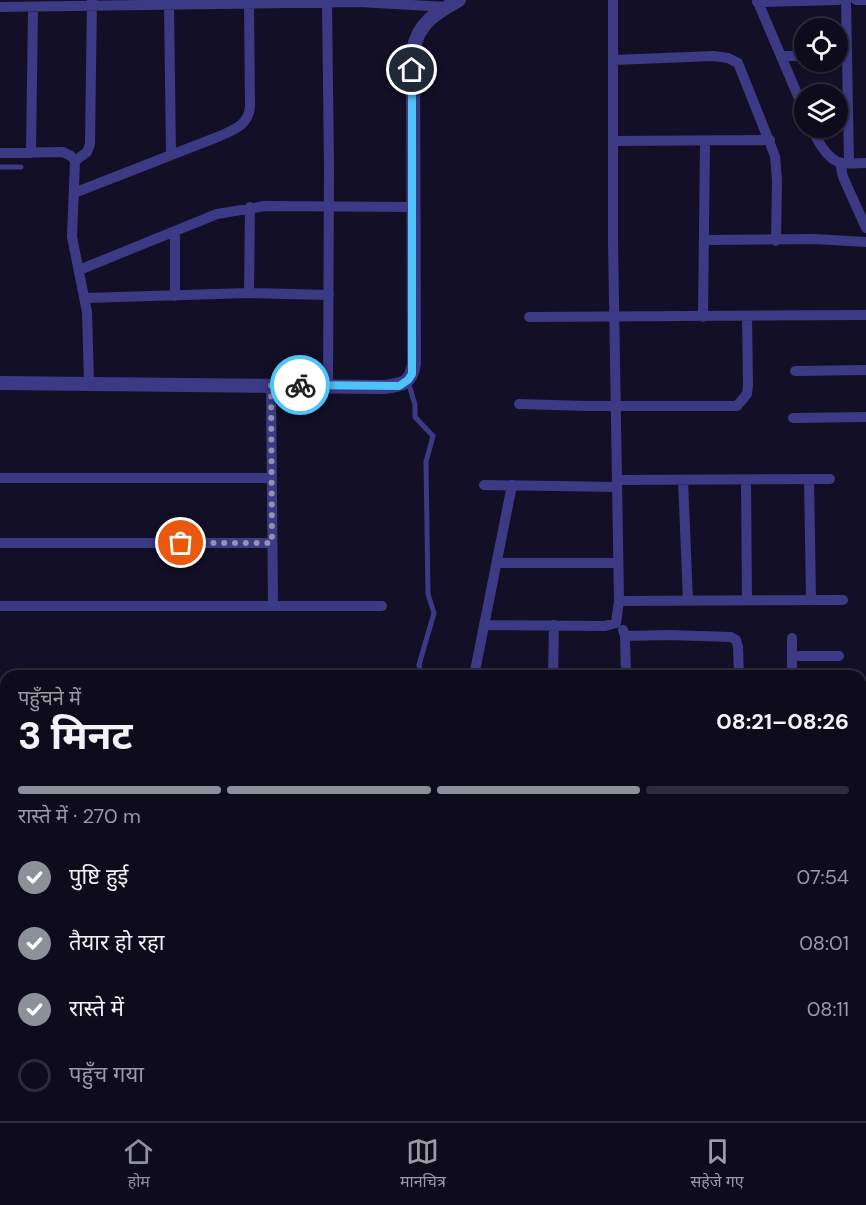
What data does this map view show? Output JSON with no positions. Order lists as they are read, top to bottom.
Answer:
{
  "page": {
    "heading": ["3 मिनट", "पहुँचने में", "08:21–08:26"],
    "bar": "रास्ते में · 270 m",
    "list": [
      ["पुष्टि हुई", "07:54"],
      ["तैयार हो रहा", "08:01"],
      ["रास्ते में", "08:11"],
      "पहुँच गया"
    ],
    "tabs": ["होम", "मानचित्र", "सहेजे गए"]
  }
}
